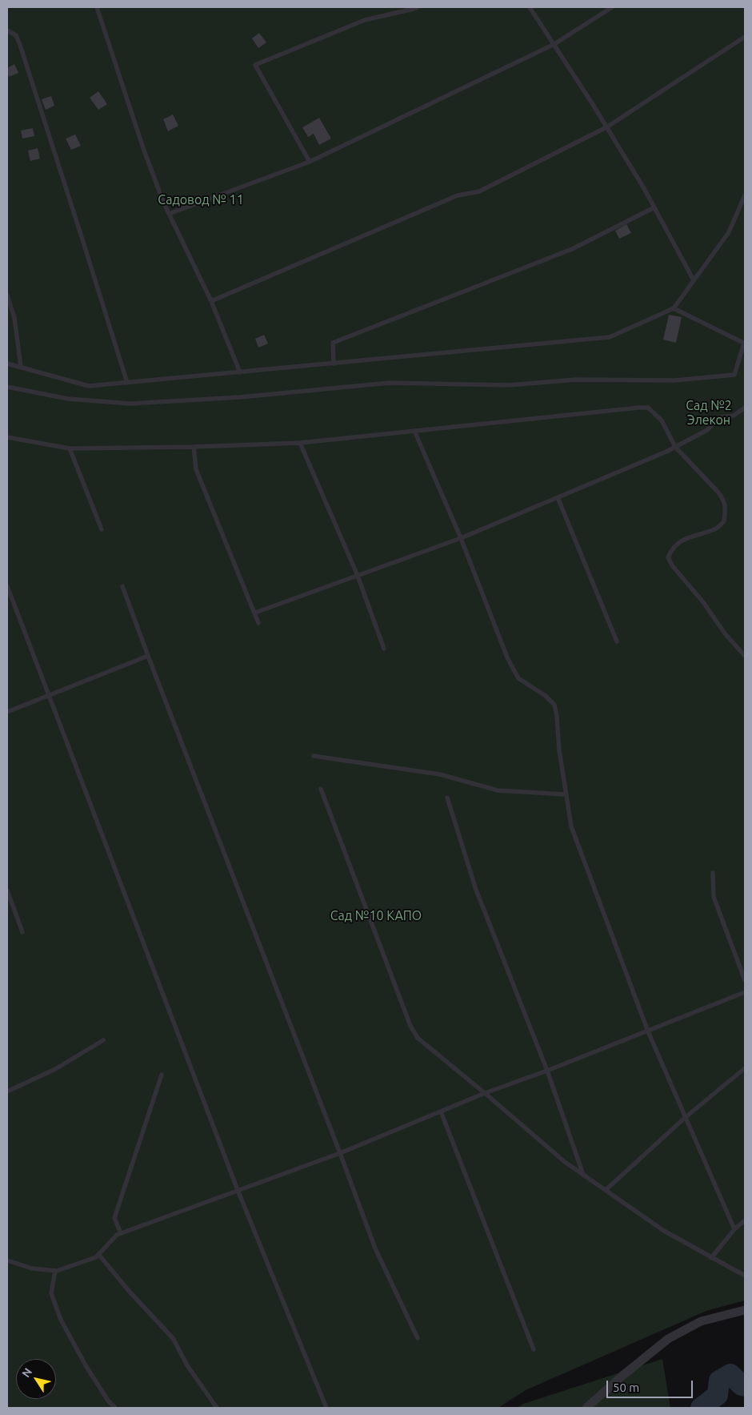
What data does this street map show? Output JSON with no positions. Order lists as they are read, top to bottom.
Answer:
{
  "parks": ["Садовод № 11", "Сад №2 Элекон", "Сад №10 КАПО"],
  "scale_bar": "50 m",
  "north": "top left"
}
